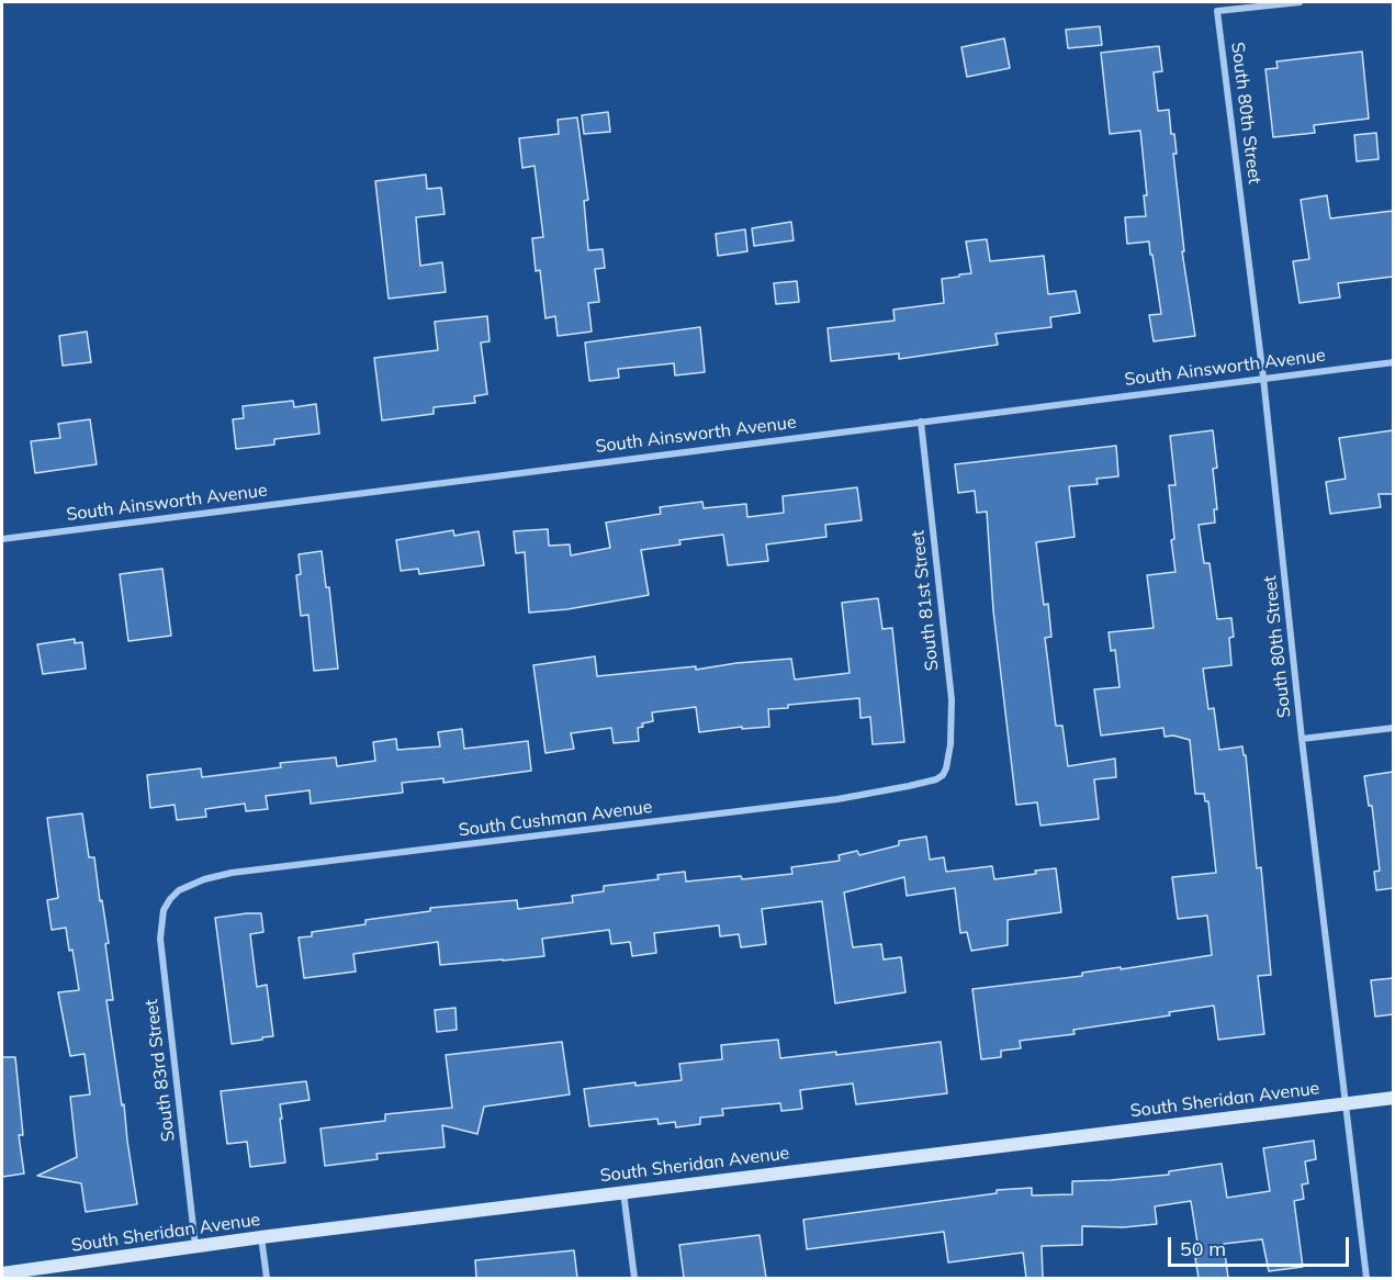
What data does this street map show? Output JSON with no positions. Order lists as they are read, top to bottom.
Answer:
{
  "streets": {
    "street": [
      "South 80th Street",
      "South Ainsworth Avenue",
      "South 81st Street",
      "South Cushman Avenue",
      "South 83rd Street",
      "South Sheridan Avenue"
    ]
  },
  "crossings": [
    ["South 80th Street", "South Ainsworth Avenue"],
    ["South 80th Street", "South Sheridan Avenue"],
    ["South Ainsworth Avenue", "South 81st Street"],
    ["South 81st Street", "South Cushman Avenue"],
    ["South Cushman Avenue", "South 83rd Street"],
    ["South 83rd Street", "South Sheridan Avenue"]
  ],
  "scale_bar": "50 m"
}
